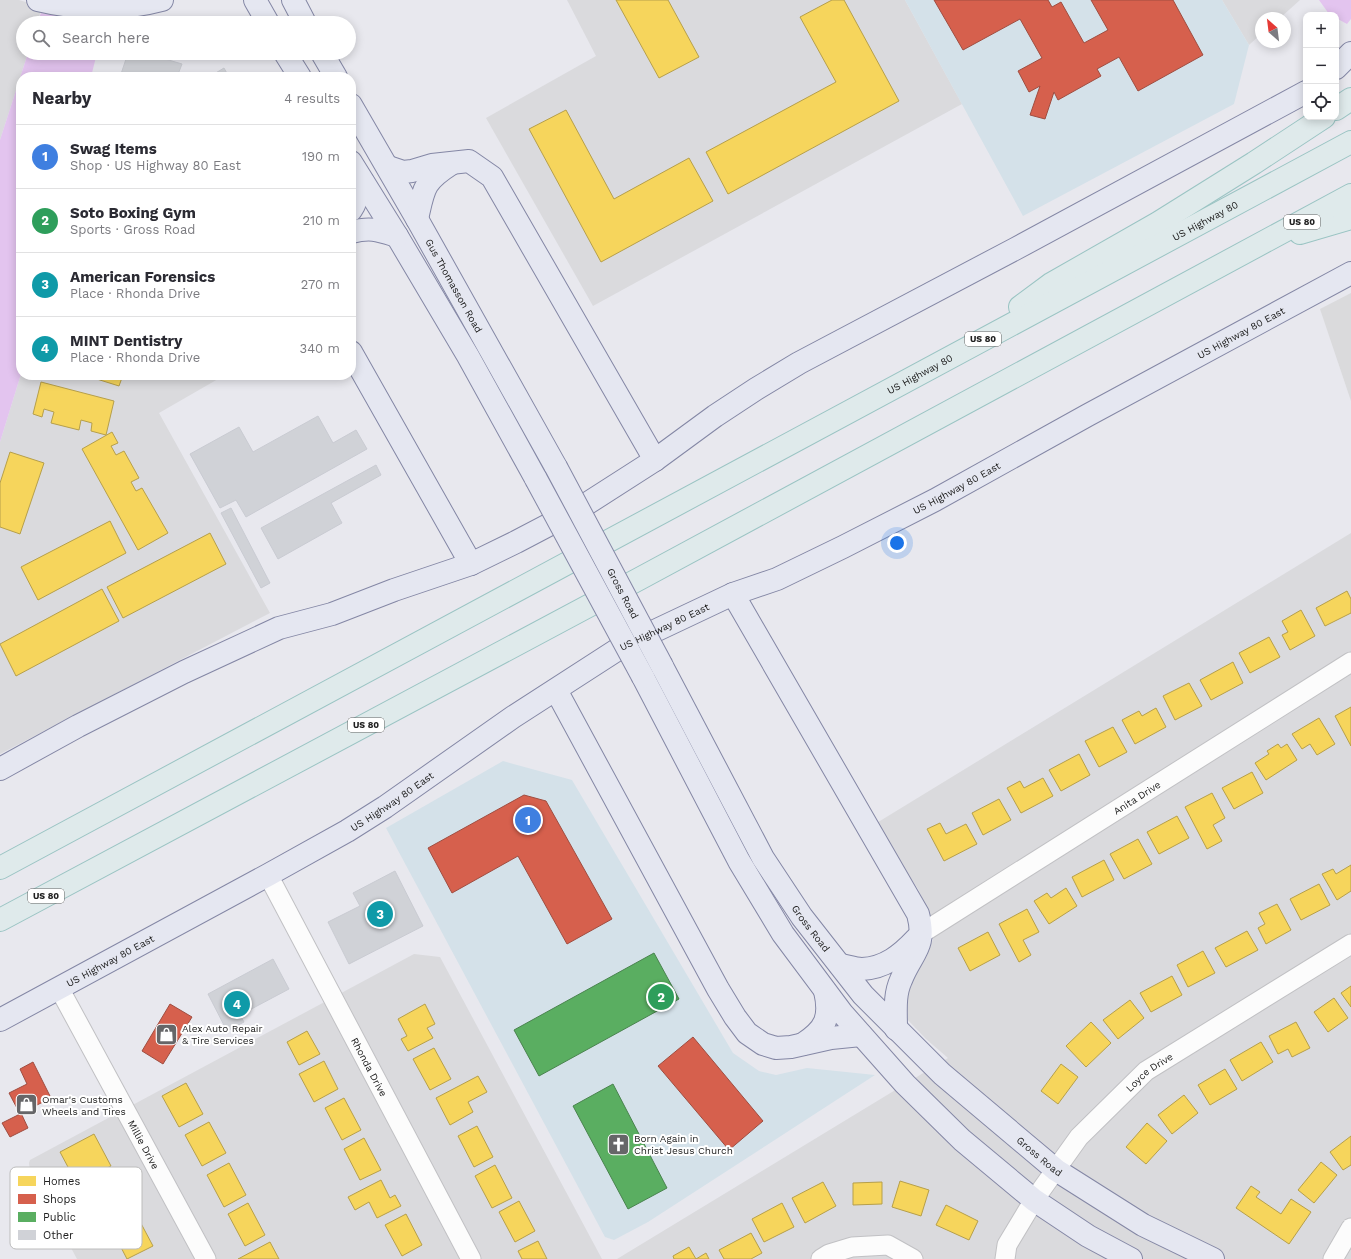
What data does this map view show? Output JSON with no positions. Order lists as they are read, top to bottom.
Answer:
{
  "streets": {
    "highway": ["US Highway 80", "US 80"],
    "main road": ["Gus Thomasson Road", "US Highway 80 East", "Gross Road"],
    "street": [
      "Anita Drive",
      "Rhonda Drive",
      "Loyce Drive",
      "Millie Drive"
    ]
  },
  "crossings": [
    ["Gus Thomasson Road", "Gross Road"],
    ["US Highway 80 East", "Rhonda Drive"],
    ["US Highway 80 East", "Millie Drive"],
    ["Gross Road", "Loyce Drive"]
  ],
  "places": {
    "shop": ["Alex Auto Repair & Tire Services", "Omar's Customs Wheels and Tires"],
    "church": ["Born Again in Christ Jesus Church"]
  },
  "legend": [
    "Homes",
    "Shops",
    "Public",
    "Other"
  ],
  "north": "top left",
  "page": {
    "map_buttons": ["+", "−"],
    "search": "Search here",
    "heading": ["Nearby", "4 results"],
    "list": [
      {
        "mark": "1",
        "name": "Swag Items",
        "note": "Shop · US Highway 80 East",
        "value": "190 m"
      },
      {
        "mark": "2",
        "name": "Soto Boxing Gym",
        "note": "Sports · Gross Road",
        "value": "210 m"
      },
      {
        "mark": "3",
        "name": "American Forensics",
        "note": "Place · Rhonda Drive",
        "value": "270 m"
      },
      {
        "mark": "4",
        "name": "MINT Dentistry",
        "note": "Place · Rhonda Drive",
        "value": "340 m"
      }
    ],
    "pins": [
      "1",
      "3",
      "2",
      "4"
    ]
  }
}
